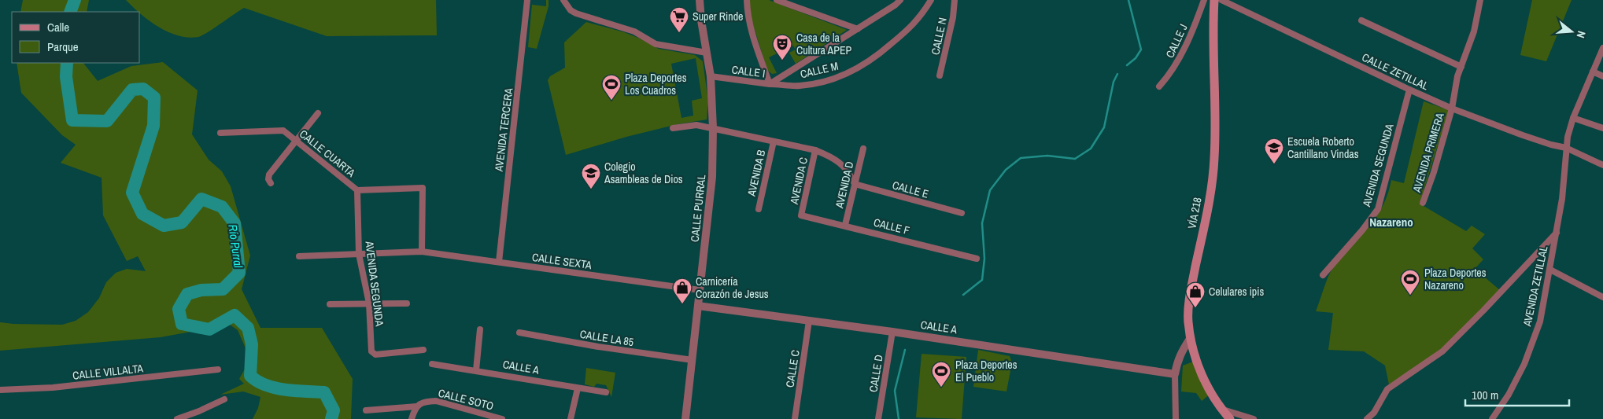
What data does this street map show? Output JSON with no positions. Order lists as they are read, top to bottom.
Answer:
{
  "streets": {
    "main road": ["VÍA 218"],
    "street": [
      "CALLE N",
      "CALLE J",
      "CALLE M",
      "CALLE I",
      "CALLE ZETILLAL",
      "AVENIDA TERCERA",
      "AVENIDA PRIMERA",
      "CALLE CUARTA",
      "AVENIDA SEGUNDA",
      "AVENIDA B",
      "AVENIDA C",
      "AVENIDA D",
      "CALLE E",
      "CALLE PURRAL",
      "CALLE F",
      "CALLE SEXTA",
      "AVENIDA ZETILLAL",
      "CALLE A",
      "CALLE LA 85",
      "CALLE C",
      "CALLE VILLALTA",
      "CALLE D",
      "CALLE SOTO"
    ]
  },
  "crossings": [
    ["CALLE M", "CALLE I"],
    ["CALLE I", "CALLE PURRAL"],
    ["CALLE ZETILLAL", "AVENIDA PRIMERA"],
    ["CALLE ZETILLAL", "AVENIDA SEGUNDA"],
    ["CALLE ZETILLAL", "AVENIDA ZETILLAL"],
    ["AVENIDA TERCERA", "CALLE SEXTA"],
    ["CALLE CUARTA", "AVENIDA SEGUNDA"],
    ["CALLE CUARTA", "CALLE SEXTA"],
    ["AVENIDA SEGUNDA", "CALLE SEXTA"],
    ["AVENIDA C", "CALLE F"],
    ["AVENIDA D", "CALLE E"],
    ["AVENIDA D", "CALLE F"],
    ["CALLE PURRAL", "CALLE SEXTA"],
    ["CALLE PURRAL", "CALLE A"],
    ["CALLE PURRAL", "CALLE LA 85"],
    ["CALLE A", "CALLE C"],
    ["CALLE A", "CALLE D"]
  ],
  "districts": ["Nazareno"],
  "water": ["Río Purral"],
  "places": {
    "supermarket": ["Super Rinde"],
    "theatre": ["Casa de la Cultura APEP"],
    "sports": ["Plaza Deportes Los Cuadros", "Plaza Deportes Nazareno", "Plaza Deportes El Pueblo"],
    "school or university": ["Escuela Roberto Cantillano Vindas", "Colegio Asambleas de Dios"],
    "shop": ["Carnicería Corazón de Jesus", "Celulares ipis"]
  },
  "legend": ["Calle", "Parque"],
  "scale_bar": "100 m",
  "north": "right"
}
